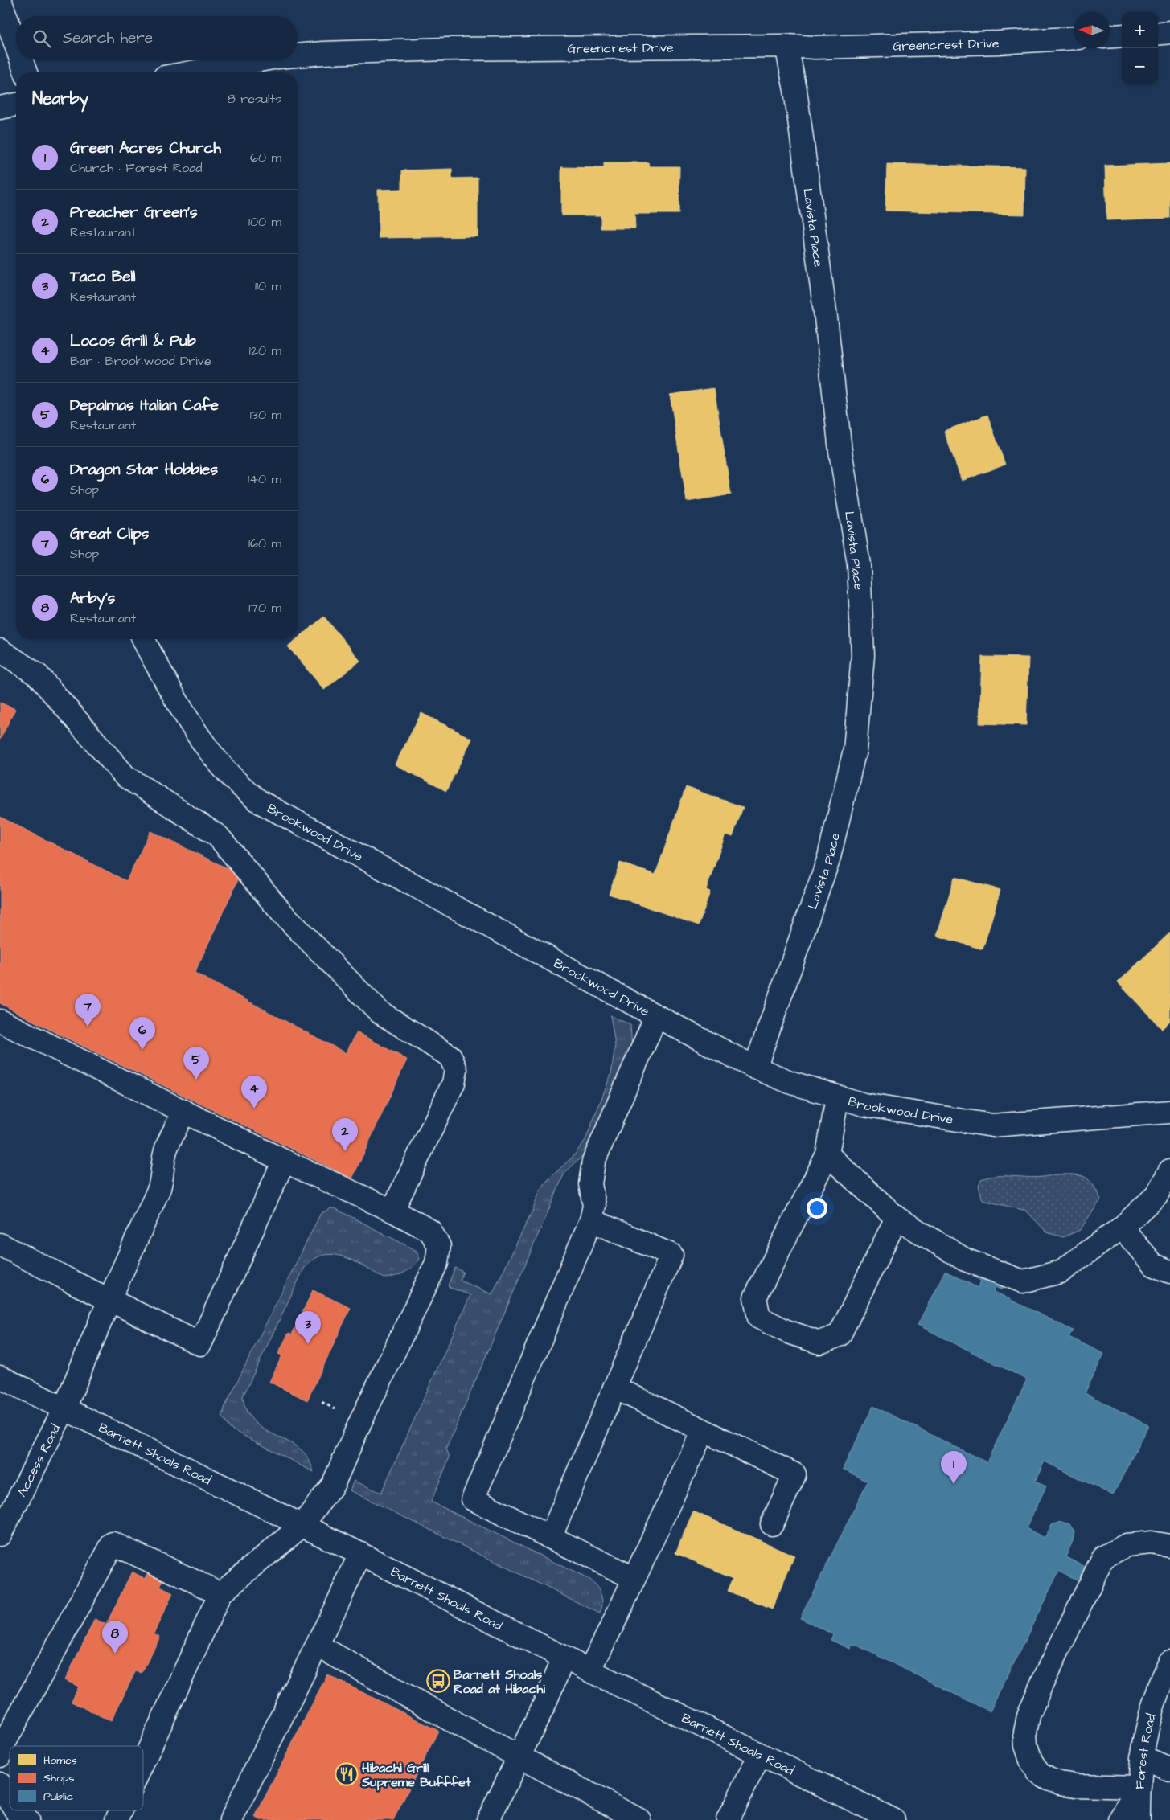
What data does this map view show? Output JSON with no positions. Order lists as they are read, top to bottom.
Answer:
{
  "streets": {
    "street": [
      "Greencrest Drive",
      "Lavista Place",
      "Brookwood Drive",
      "Barnett Shoals Road",
      "Access Road",
      "Forest Road"
    ]
  },
  "crossings": [
    ["Greencrest Drive", "Lavista Place"],
    ["Lavista Place", "Brookwood Drive"],
    ["Barnett Shoals Road", "Access Road"]
  ],
  "places": {
    "bus stop": ["Barnett Shoals Road at Hibachi"],
    "restaurant": ["Hibachi Grill Supreme Bufffet"]
  },
  "legend": ["Homes", "Shops", "Public"],
  "north": "left",
  "page": {
    "map_buttons": ["+", "−"],
    "search": "Search here",
    "heading": ["Nearby", "8 results"],
    "list": [
      {
        "mark": "1",
        "name": "Green Acres Church",
        "note": "Church · Forest Road",
        "value": "60 m"
      },
      {
        "mark": "2",
        "name": "Preacher Green’s",
        "note": "Restaurant",
        "value": "100 m"
      },
      {
        "mark": "3",
        "name": "Taco Bell",
        "note": "Restaurant",
        "value": "110 m"
      },
      {
        "mark": "4",
        "name": "Locos Grill & Pub",
        "note": "Bar · Brookwood Drive",
        "value": "120 m"
      },
      {
        "mark": "5",
        "name": "Depalmas Italian Cafe",
        "note": "Restaurant",
        "value": "130 m"
      },
      {
        "mark": "6",
        "name": "Dragon Star Hobbies",
        "note": "Shop",
        "value": "140 m"
      },
      {
        "mark": "7",
        "name": "Great Clips",
        "note": "Shop",
        "value": "160 m"
      },
      {
        "mark": "8",
        "name": "Arby's",
        "note": "Restaurant",
        "value": "170 m"
      }
    ],
    "pins": [
      "7",
      "6",
      "5",
      "4",
      "2",
      "3",
      "1",
      "8"
    ]
  }
}
